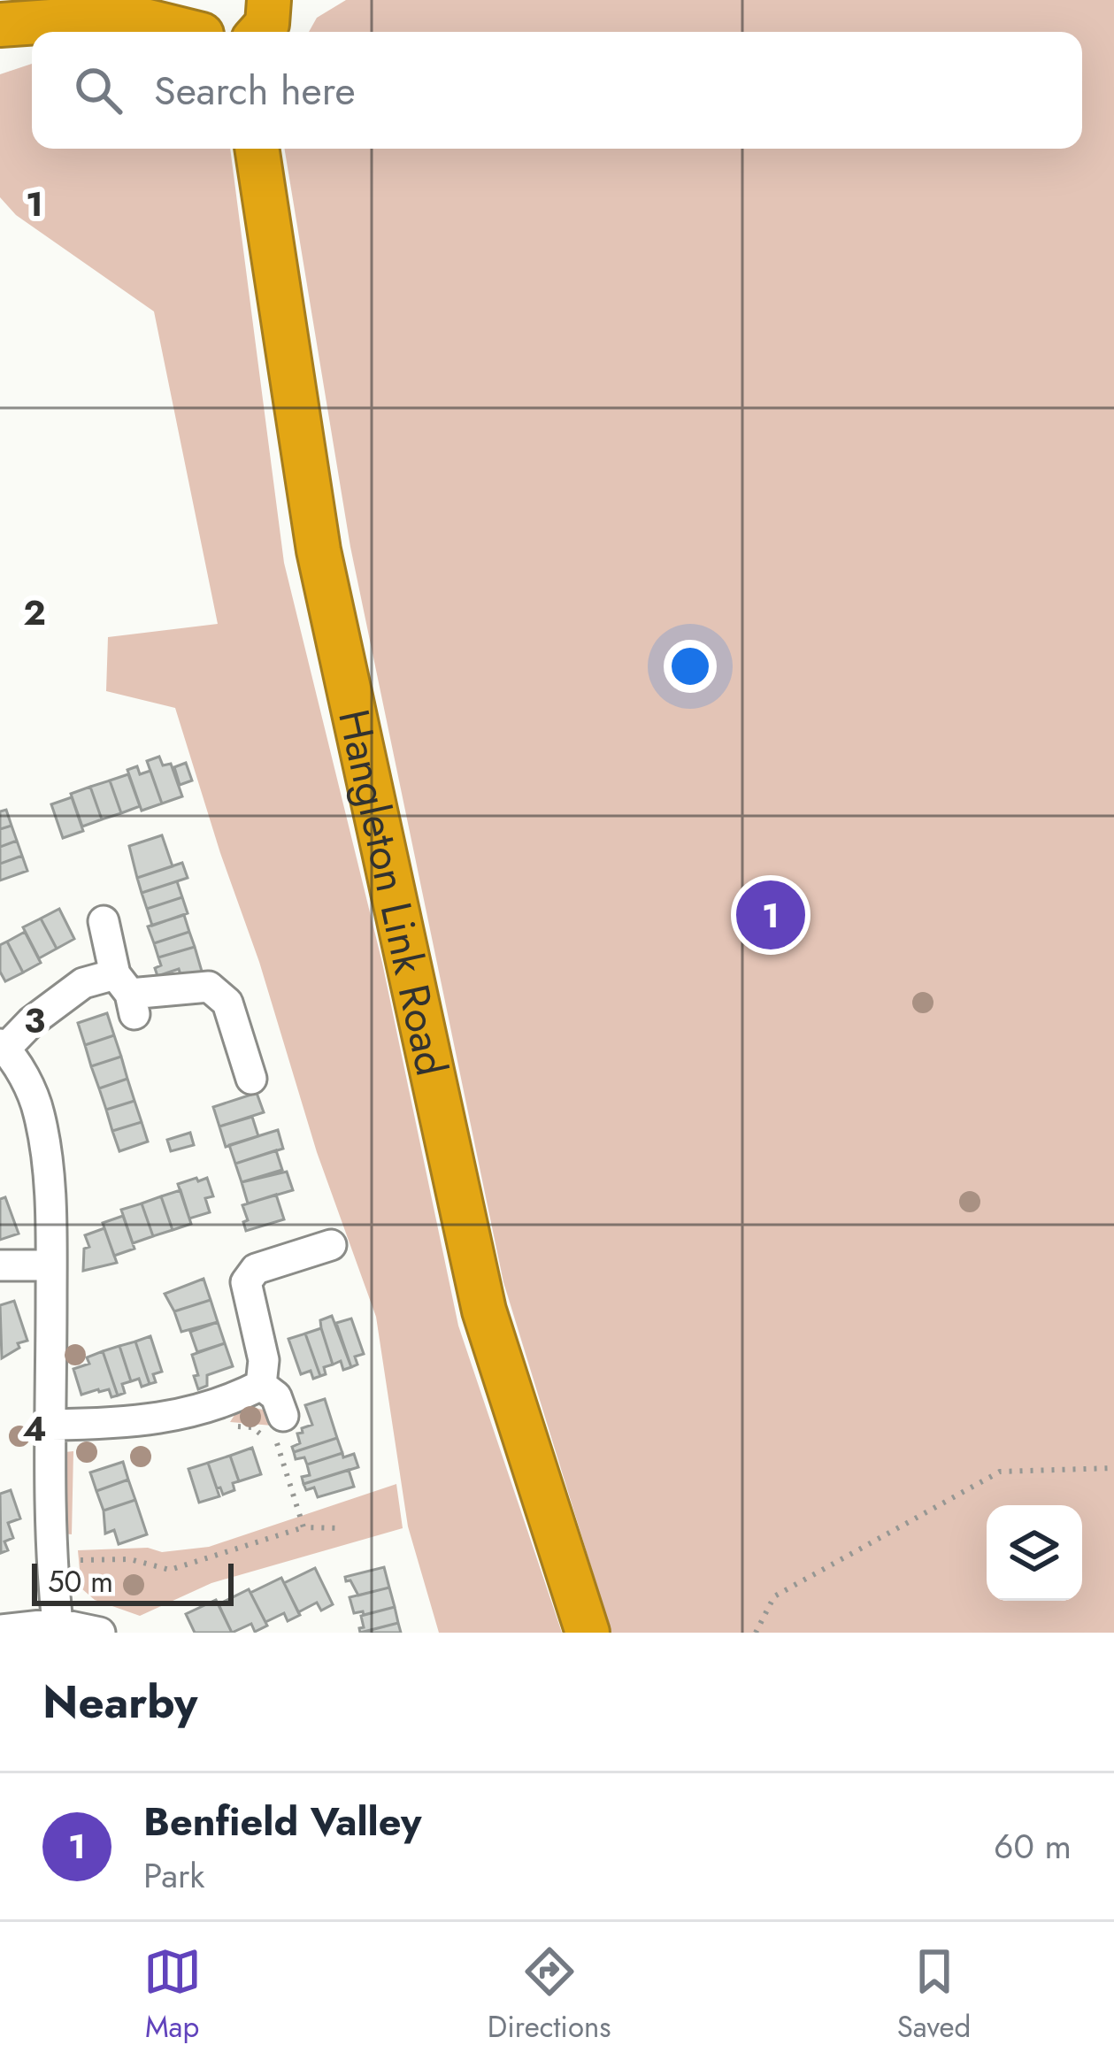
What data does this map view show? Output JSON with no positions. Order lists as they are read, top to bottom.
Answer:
{
  "streets": {
    "highway": ["Hangleton Link Road"]
  },
  "scale_bar": "50 m",
  "page": {
    "search": "Search here",
    "pins": "1",
    "scale": "50 m",
    "heading": "Nearby",
    "list": [
      {
        "mark": "1",
        "name": "Benfield Valley",
        "note": "Park",
        "value": "60 m"
      }
    ],
    "nav": ["Map", "Directions", "Saved"]
  },
  "grid": {
    "rows": [
      "1",
      "2",
      "3",
      "4"
    ]
  }
}
